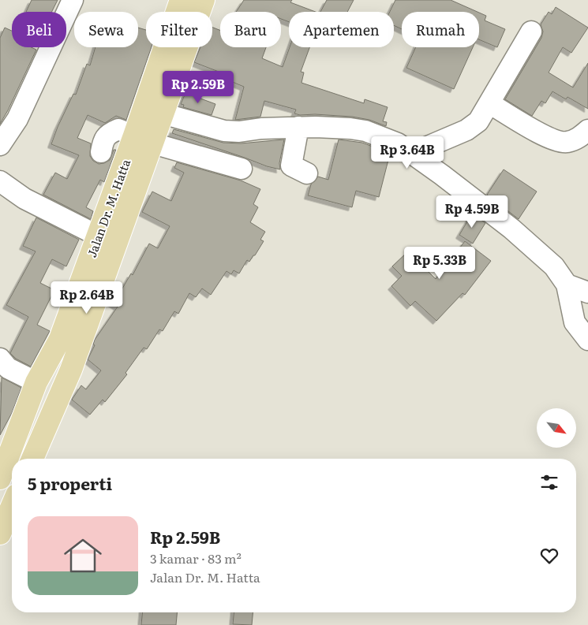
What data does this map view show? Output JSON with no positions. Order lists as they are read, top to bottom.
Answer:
{
  "streets": {
    "main road": ["Jalan Dr. M. Hatta"]
  },
  "north": "bottom right",
  "page": {
    "chip": [
      "Beli",
      "Sewa",
      "Filter",
      "Baru",
      "Apartemen",
      "Rumah"
    ],
    "price": [
      "Rp 2.59B",
      "Rp 3.64B",
      "Rp 4.59B",
      "Rp 5.33B",
      "Rp 2.64B"
    ],
    "heading": "5 properti",
    "list": [
      {
        "name": "Rp 2.59B",
        "note": "3 kamar · 83 m² · Jalan Dr. M. Hatta"
      }
    ]
  }
}
